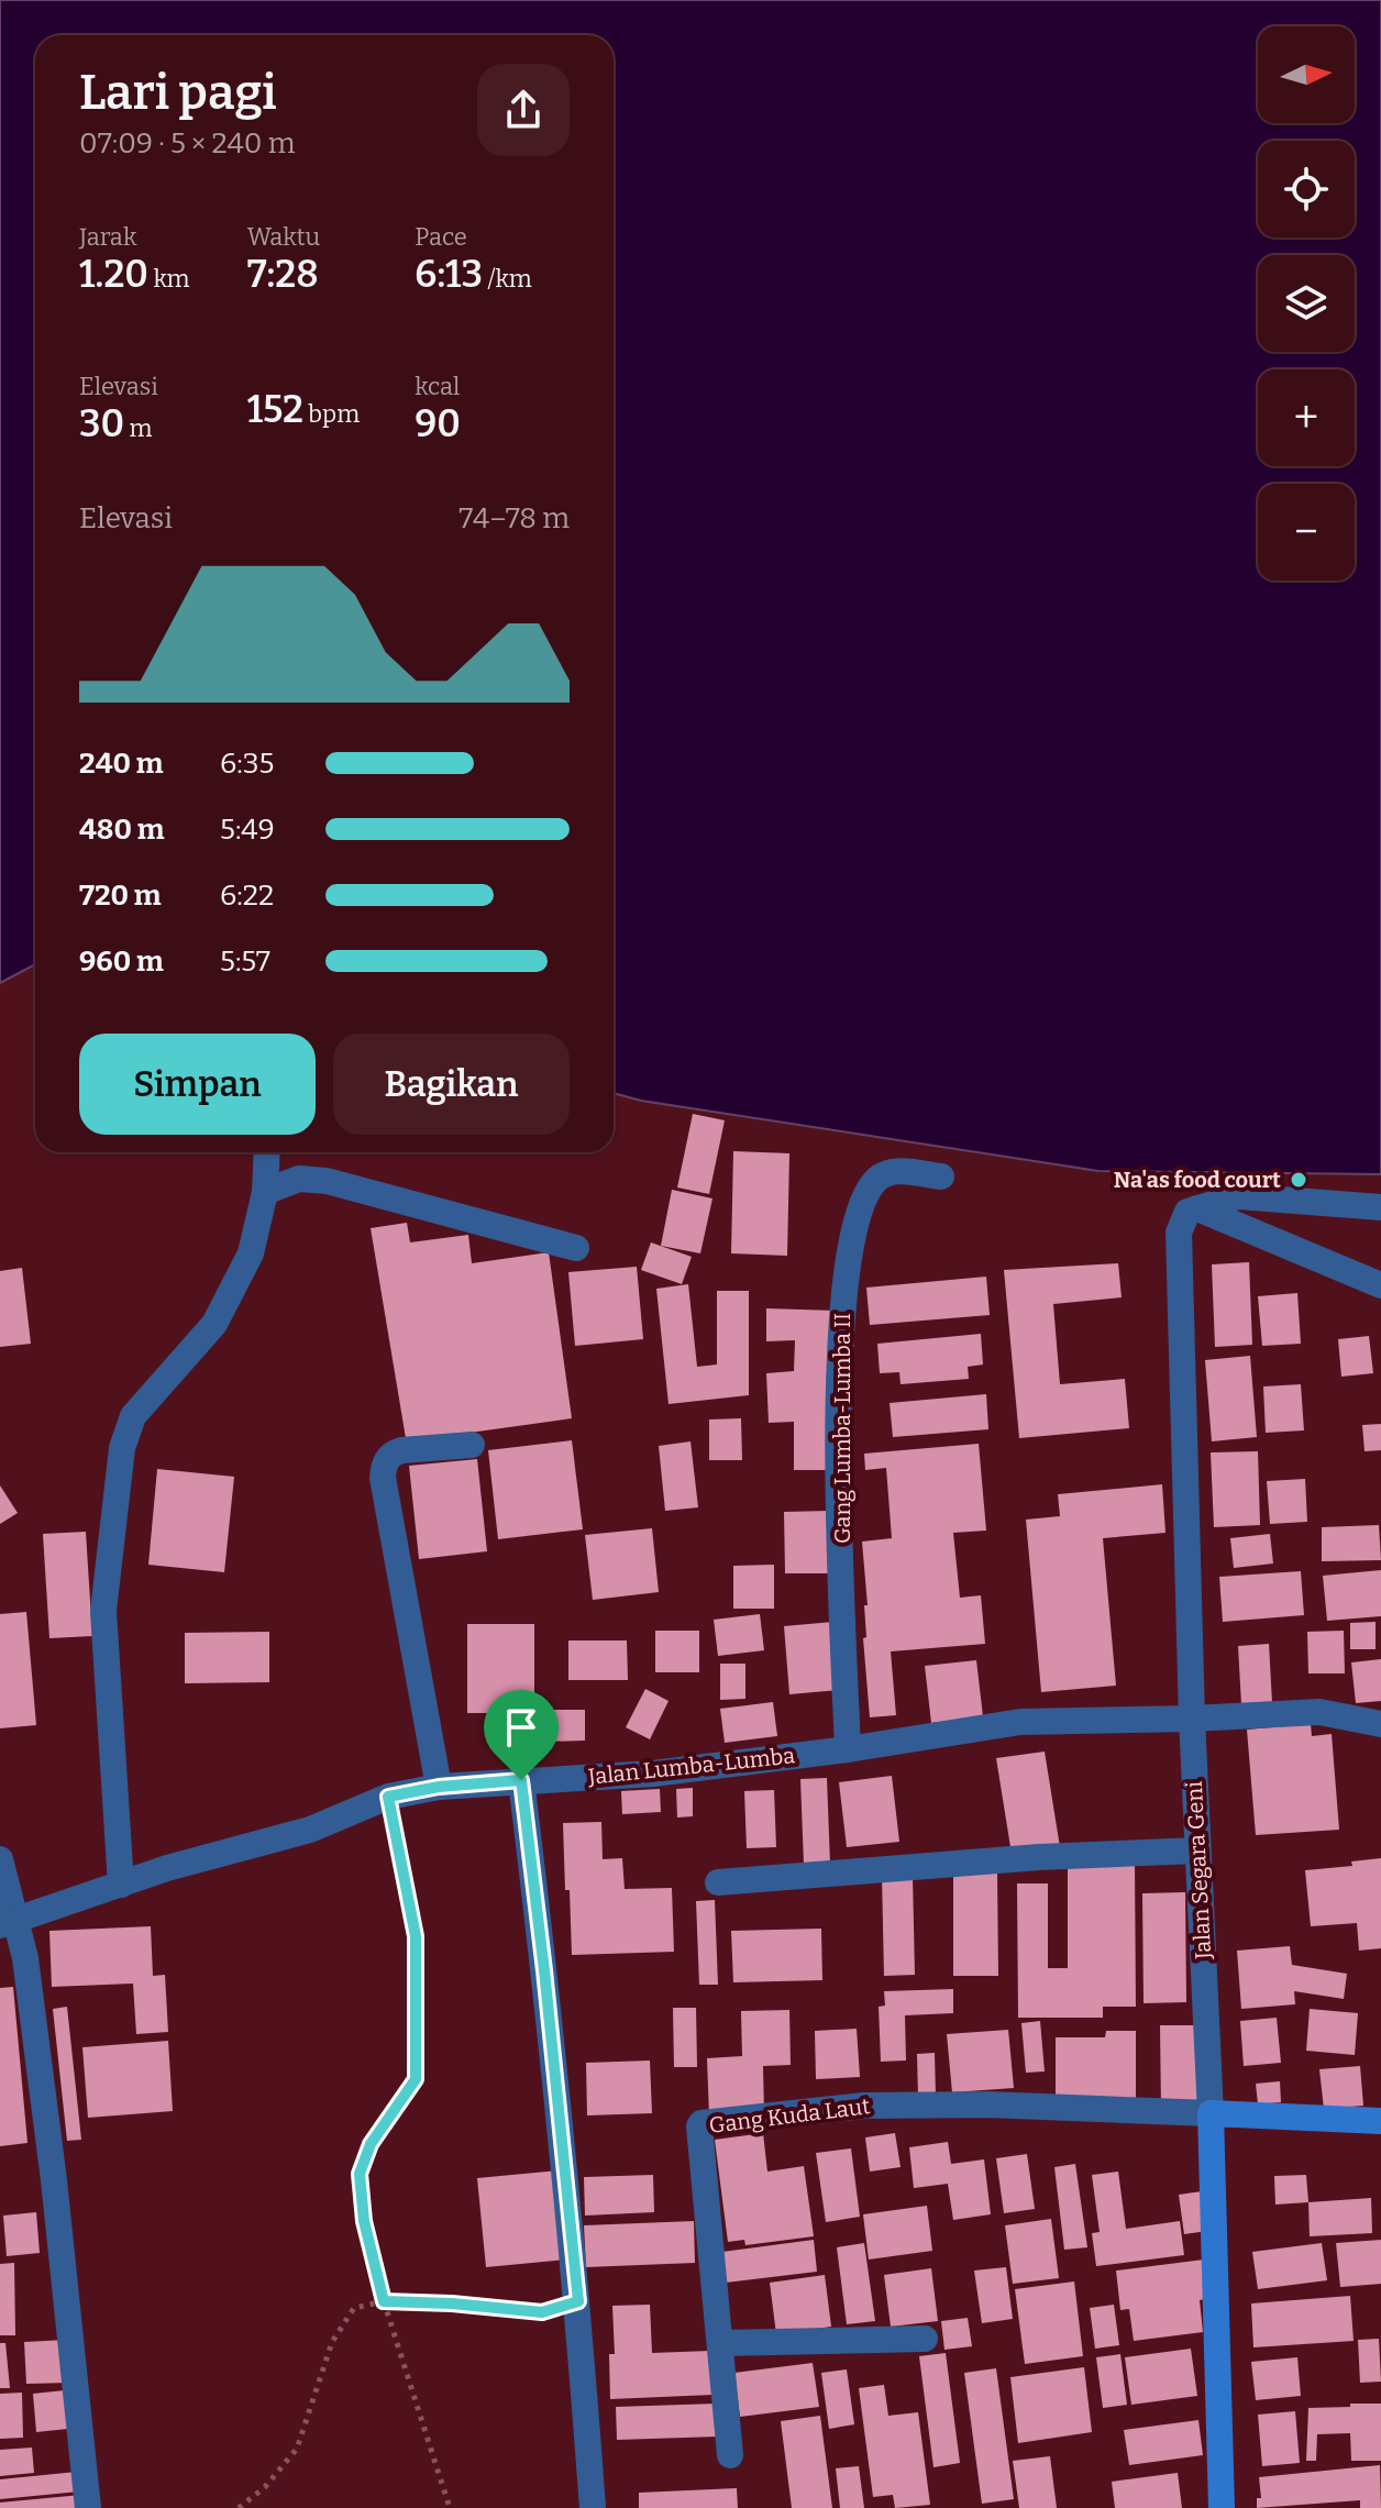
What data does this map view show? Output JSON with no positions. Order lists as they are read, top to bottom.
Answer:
{
  "streets": {
    "street": [
      "Gang Lumba-Lumba II",
      "Jalan Lumba-Lumba",
      "Jalan Segara Geni",
      "Gang Kuda Laut"
    ]
  },
  "crossings": [
    ["Gang Lumba-Lumba II", "Jalan Lumba-Lumba"],
    ["Jalan Lumba-Lumba", "Jalan Segara Geni"],
    ["Jalan Segara Geni", "Gang Kuda Laut"]
  ],
  "places": ["Na'as food court"],
  "north": "right",
  "page": {
    "map_buttons": ["+", "−"],
    "heading": ["Lari pagi", "07:09 · 5 × 240 m"],
    "stats": [
      ["Jarak", "1.20 km"],
      ["Waktu", "7:28"],
      ["Pace", "6:13 /km"],
      ["Elevasi", "30 m"],
      ["152 bpm"],
      ["kcal", "90"]
    ],
    "chart": ["Elevasi", "74–78 m"],
    "list": [
      {
        "name": "240 m",
        "note": "6:35"
      },
      {
        "name": "480 m",
        "note": "5:49"
      },
      {
        "name": "720 m",
        "note": "6:22"
      },
      {
        "name": "960 m",
        "note": "5:57"
      }
    ],
    "buttons": ["Simpan", "Bagikan"]
  }
}
